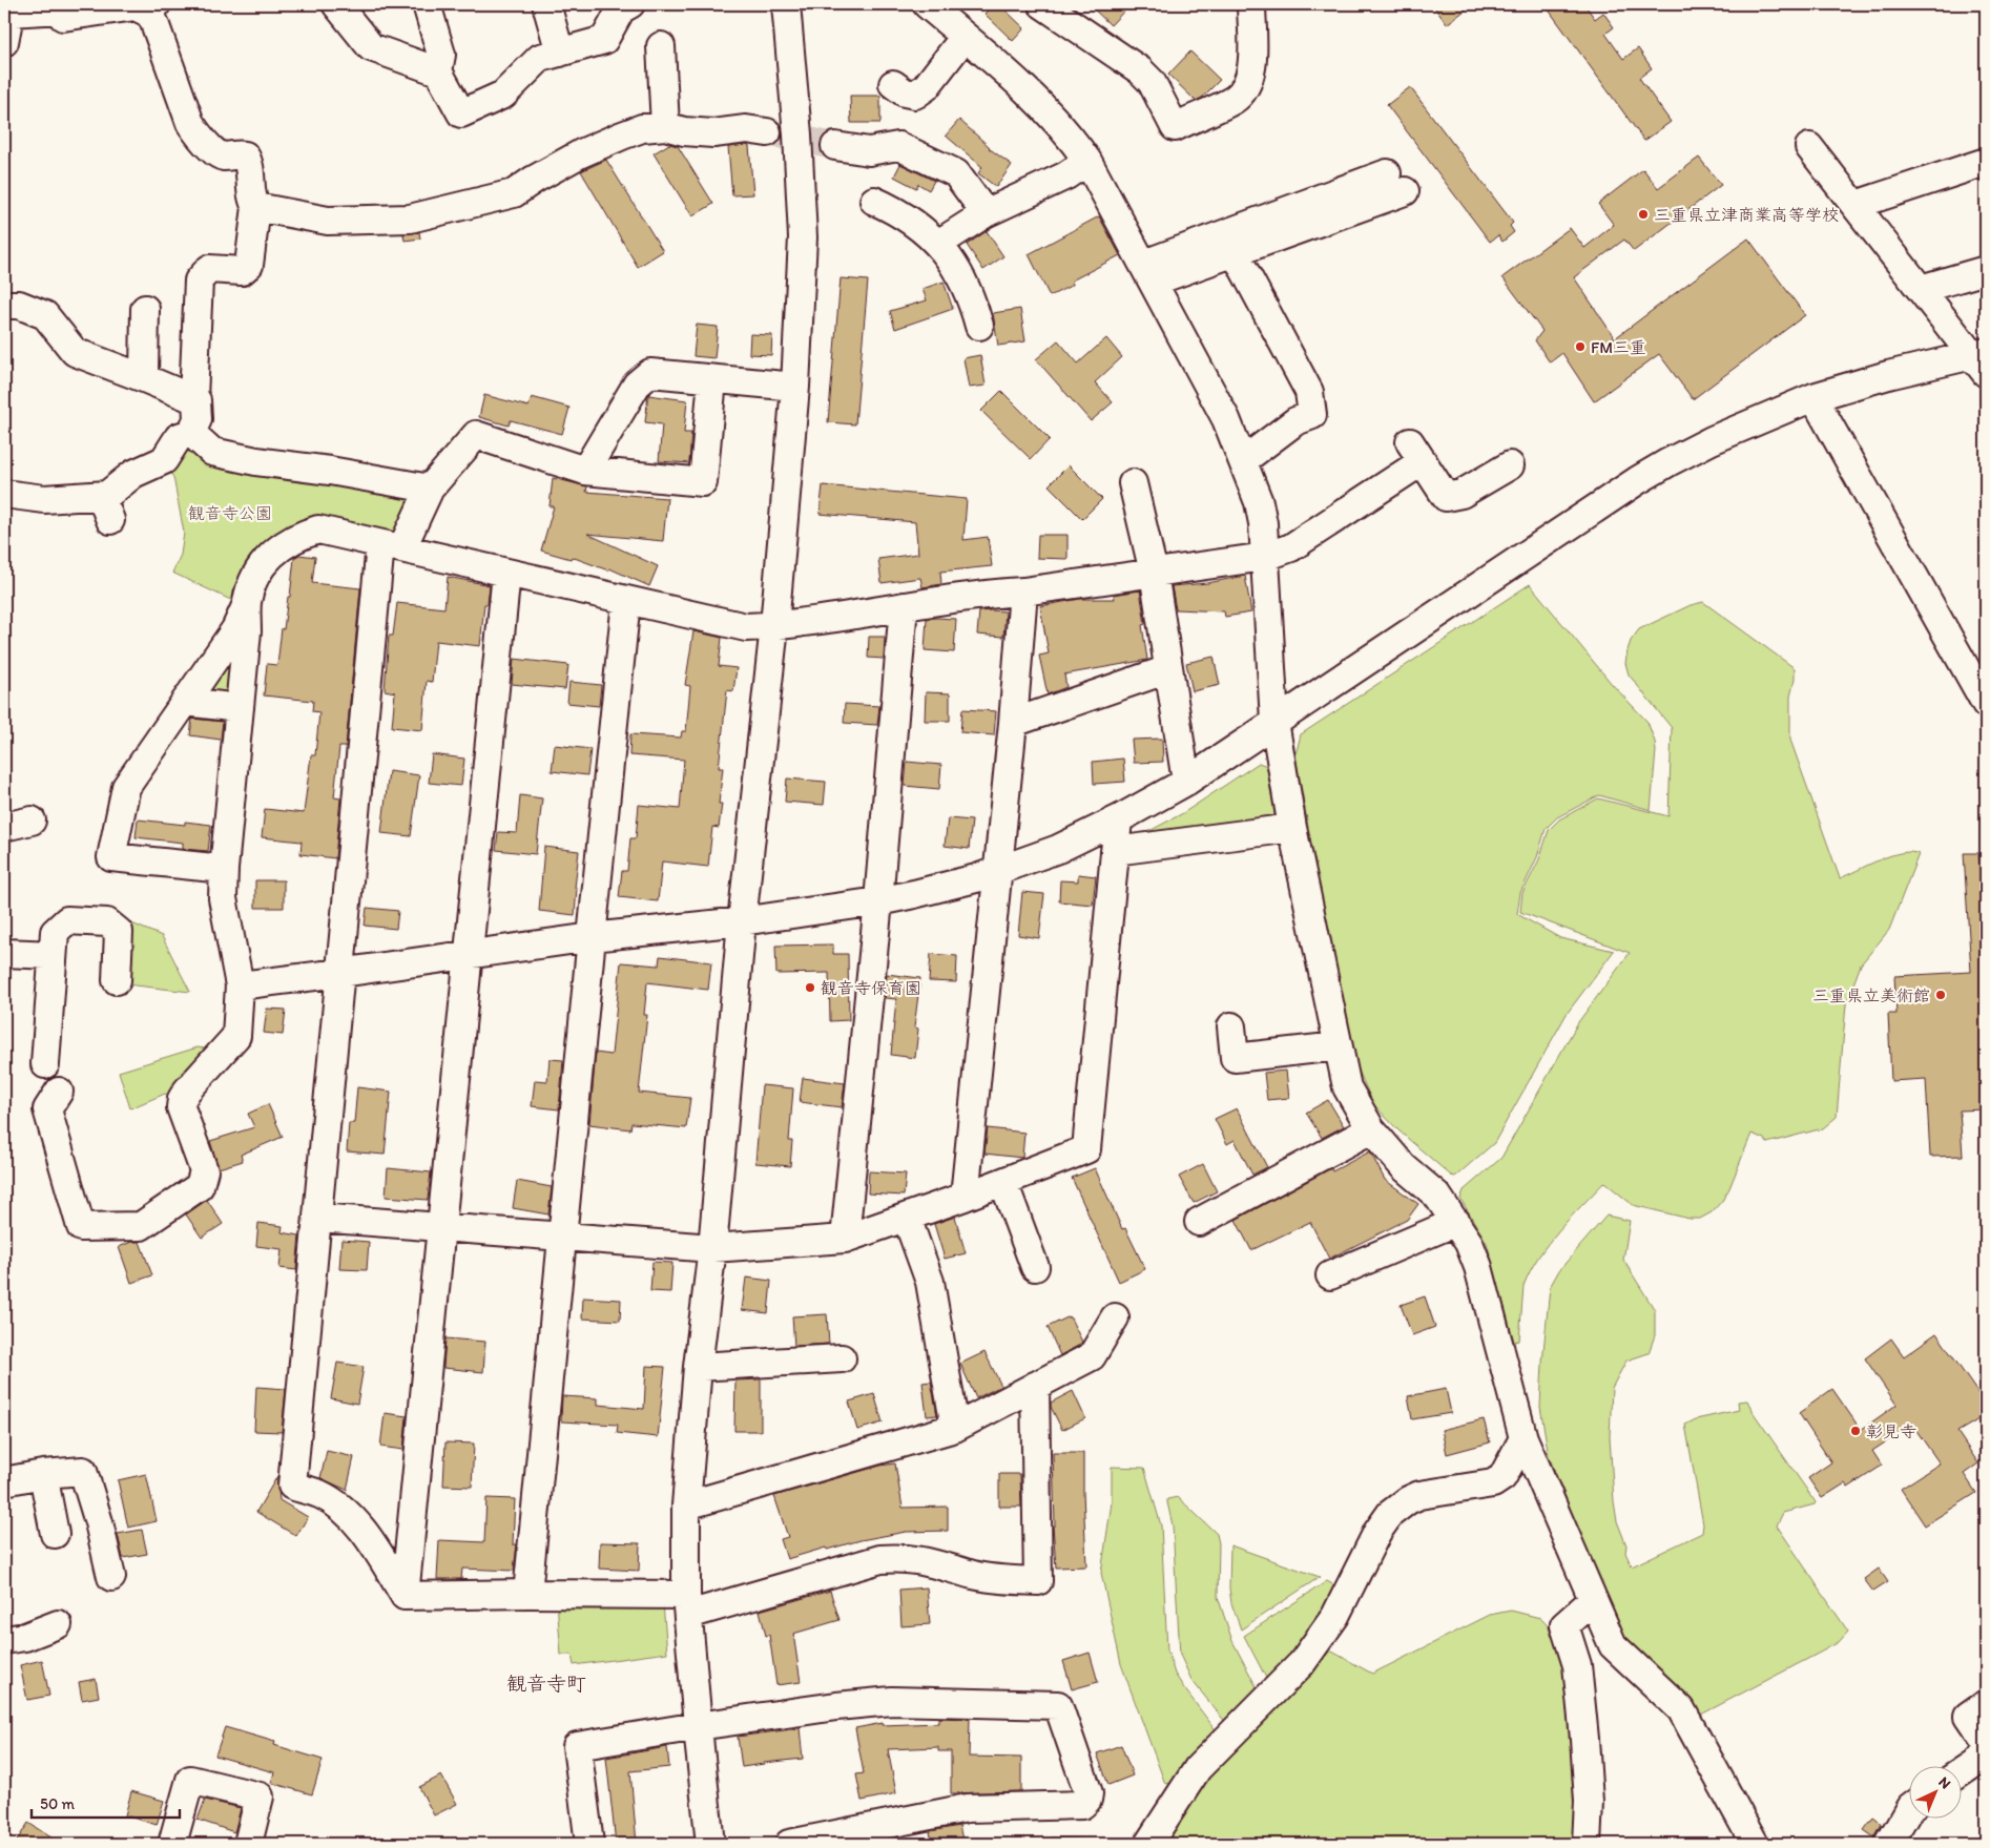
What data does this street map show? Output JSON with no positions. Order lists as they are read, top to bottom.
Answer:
{
  "districts": ["観音寺町"],
  "parks": ["観音寺公園"],
  "places": [
    "三重県立津商業高等学校",
    "FM三重",
    "観音寺保育園",
    "三重県立美術館",
    "彰見寺"
  ],
  "scale_bar": "50 m",
  "north": "top right"
}
